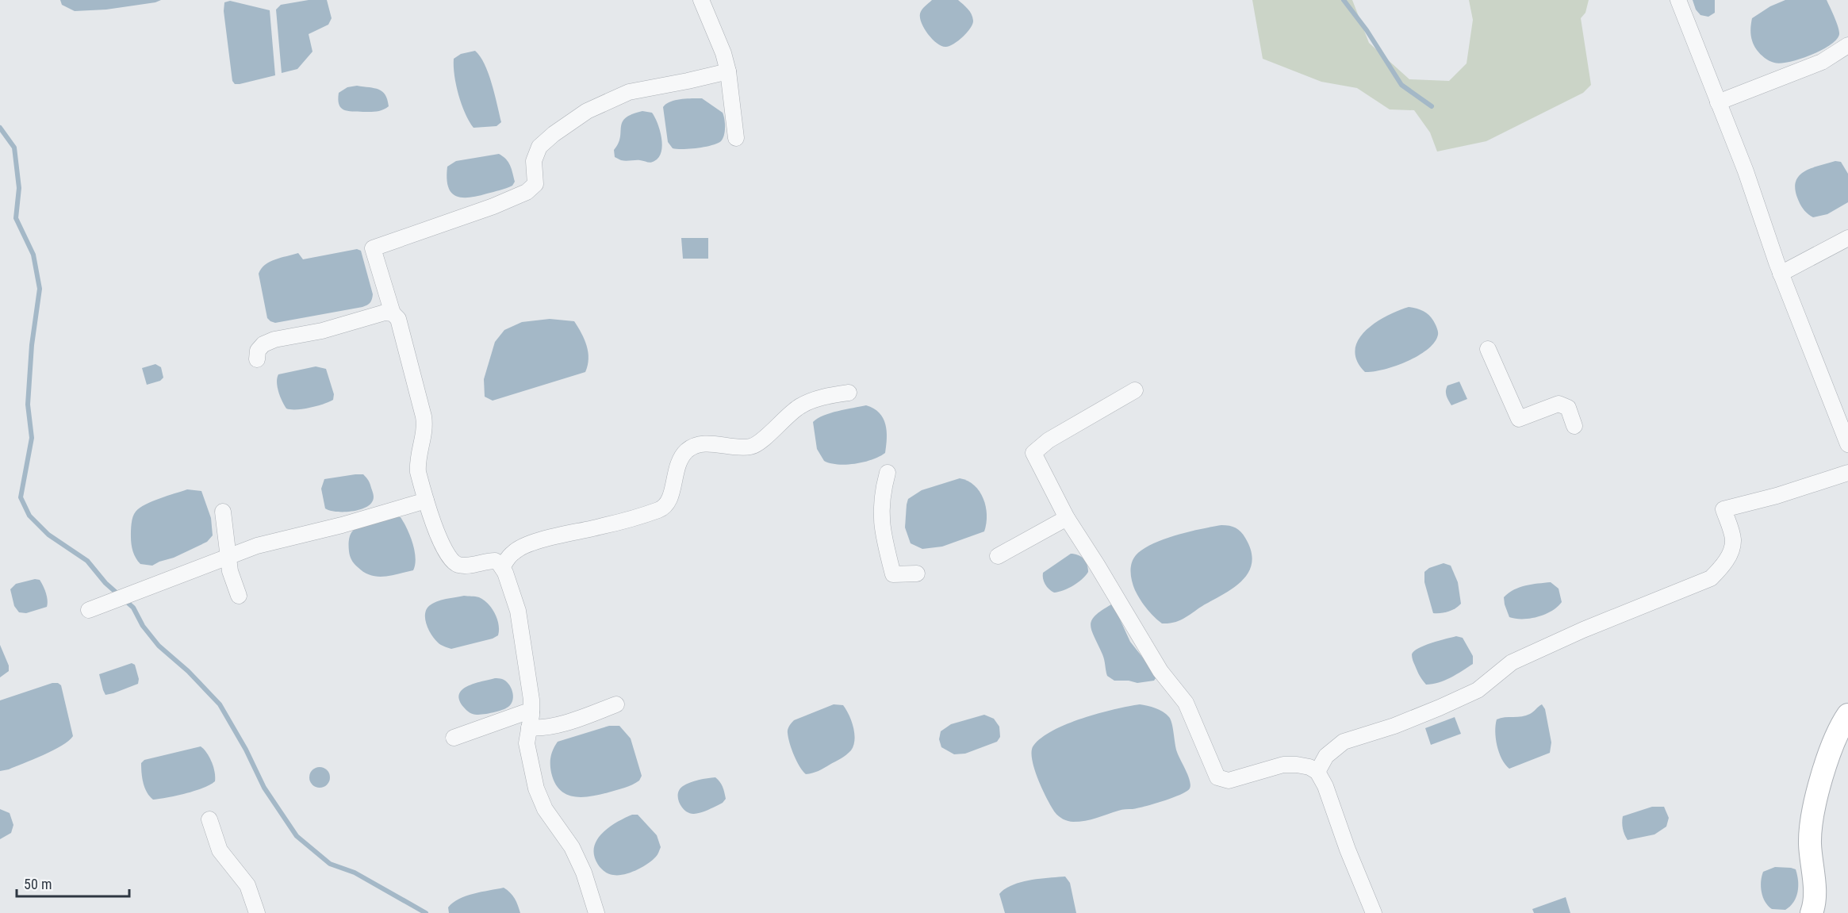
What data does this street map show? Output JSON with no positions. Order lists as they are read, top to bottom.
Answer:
{
  "scale_bar": "50 m"
}
